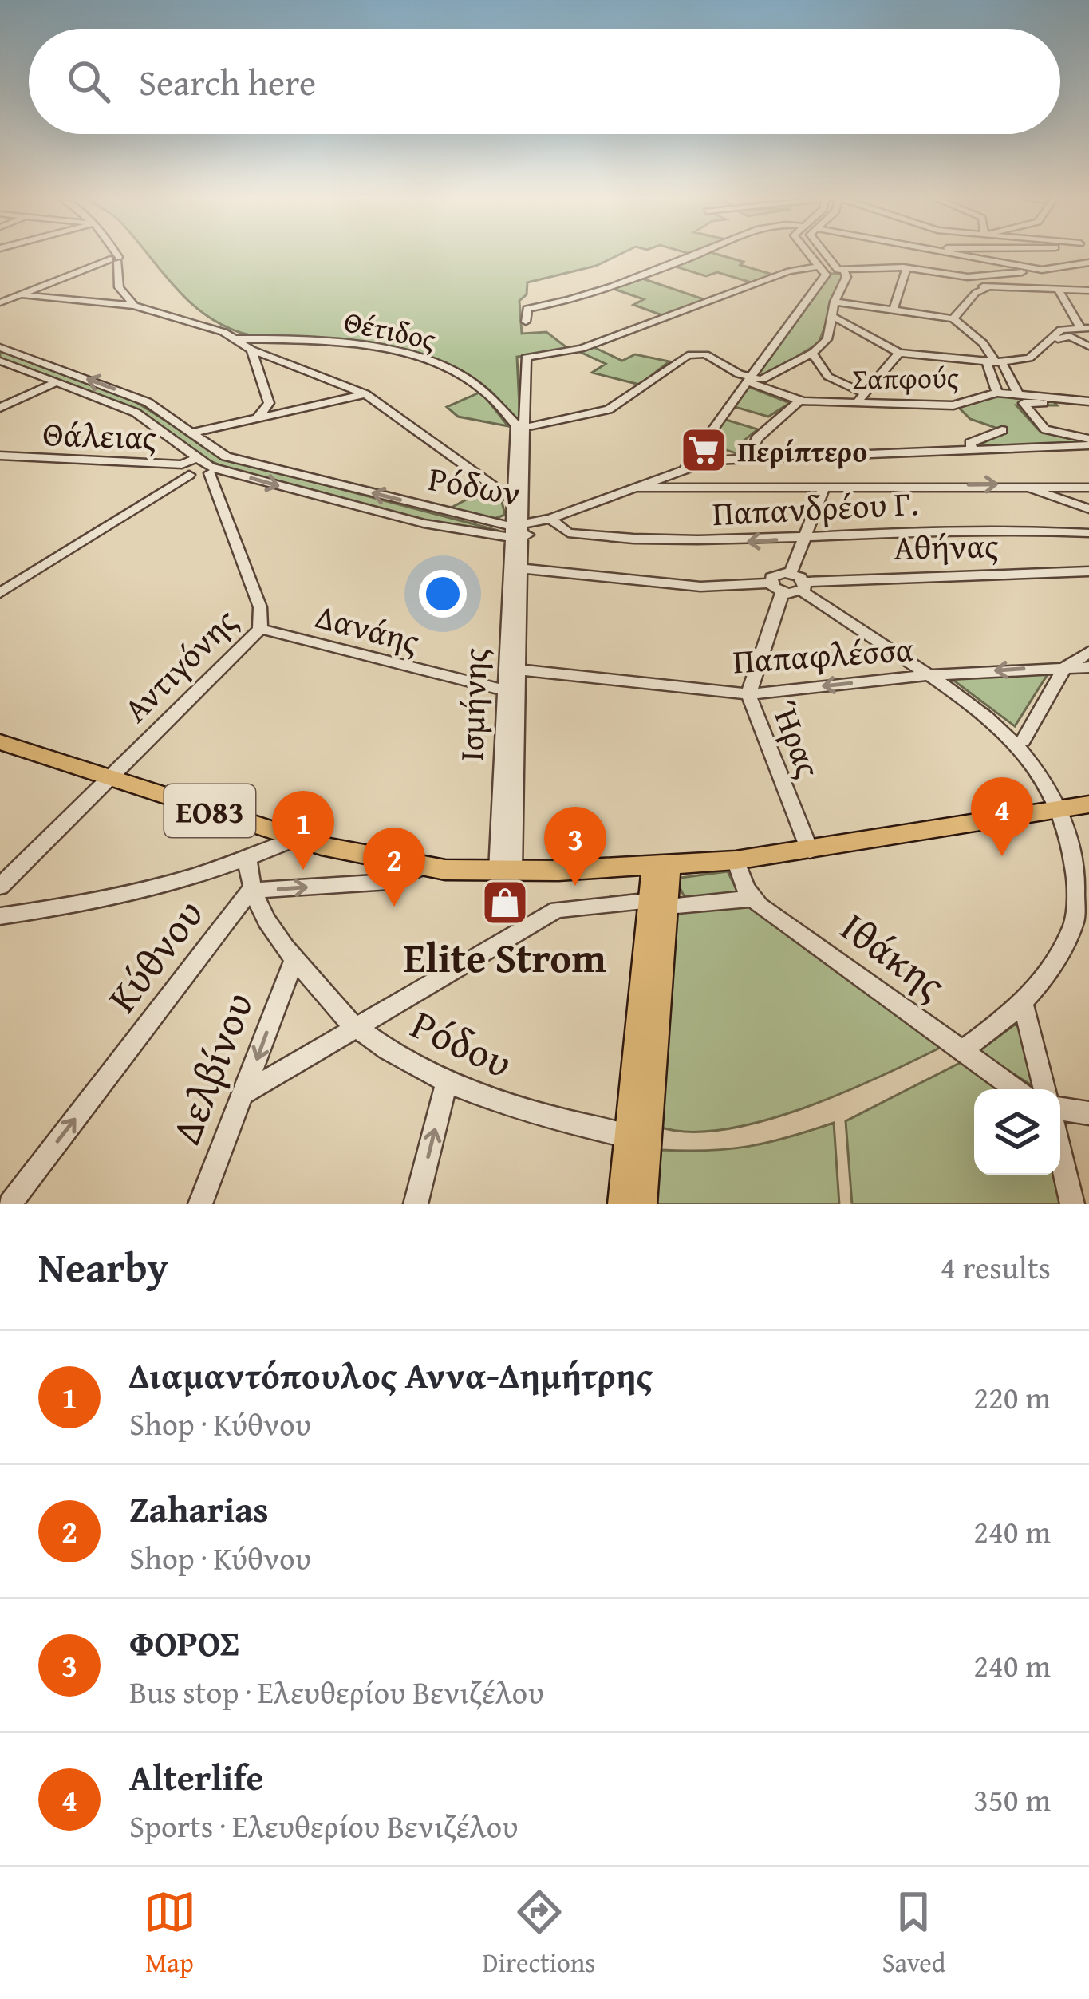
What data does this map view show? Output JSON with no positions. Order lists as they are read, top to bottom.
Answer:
{
  "streets": {
    "main road": ["ΕΟ83"],
    "street": [
      "Θέτιδος",
      "Σαπφούς",
      "Θάλειας",
      "Ρόδων",
      "Παπανδρέου Γ.",
      "Αθήνας",
      "Δανάης",
      "Παπαφλέσσα",
      "Αντιγόνης",
      "Ισμήνης",
      "Ήρας",
      "Κύθνου",
      "Ιθάκης",
      "Ρόδου",
      "Δελβίνου"
    ]
  },
  "crossings": [
    ["Θέτιδος", "Σαπφούς"],
    ["Θέτιδος", "Ισμήνης"],
    ["Σαπφούς", "Ισμήνης"],
    ["Θάλειας", "Ρόδων"],
    ["Ρόδων", "Παπανδρέου Γ."],
    ["Ρόδων", "Αντιγόνης"],
    ["Ρόδων", "Ισμήνης"],
    ["Αθήνας", "Ήρας"],
    ["Δανάης", "Αντιγόνης"],
    ["Δανάης", "Ισμήνης"],
    ["Παπαφλέσσα", "Ισμήνης"],
    ["Παπαφλέσσα", "Ήρας"],
    ["Αντιγόνης", "ΕΟ83"],
    ["Ισμήνης", "ΕΟ83"],
    ["Ήρας", "ΕΟ83"],
    ["ΕΟ83", "Κύθνου"],
    ["Κύθνου", "Ρόδου"],
    ["Ρόδου", "Δελβίνου"]
  ],
  "one_way": ["Παπαφλέσσα", "Κύθνου", "Δελβίνου"],
  "places": {
    "supermarket": ["Περίπτερο"],
    "shop": ["Elite Strom"]
  },
  "page": {
    "search": "Search here",
    "pins": [
      "4",
      "1",
      "3",
      "2"
    ],
    "heading": ["Nearby", "4 results"],
    "list": [
      {
        "mark": "1",
        "name": "Διαμαντόπουλος Αννα-Δημήτρης",
        "note": "Shop · Κύθνου",
        "value": "220 m"
      },
      {
        "mark": "2",
        "name": "Zaharias",
        "note": "Shop · Κύθνου",
        "value": "240 m"
      },
      {
        "mark": "3",
        "name": "ΦΟΡΟΣ",
        "note": "Bus stop · Ελευθερίου Βενιζέλου",
        "value": "240 m"
      },
      {
        "mark": "4",
        "name": "Alterlife",
        "note": "Sports · Ελευθερίου Βενιζέλου",
        "value": "350 m"
      }
    ],
    "nav": ["Map", "Directions", "Saved"]
  }
}
